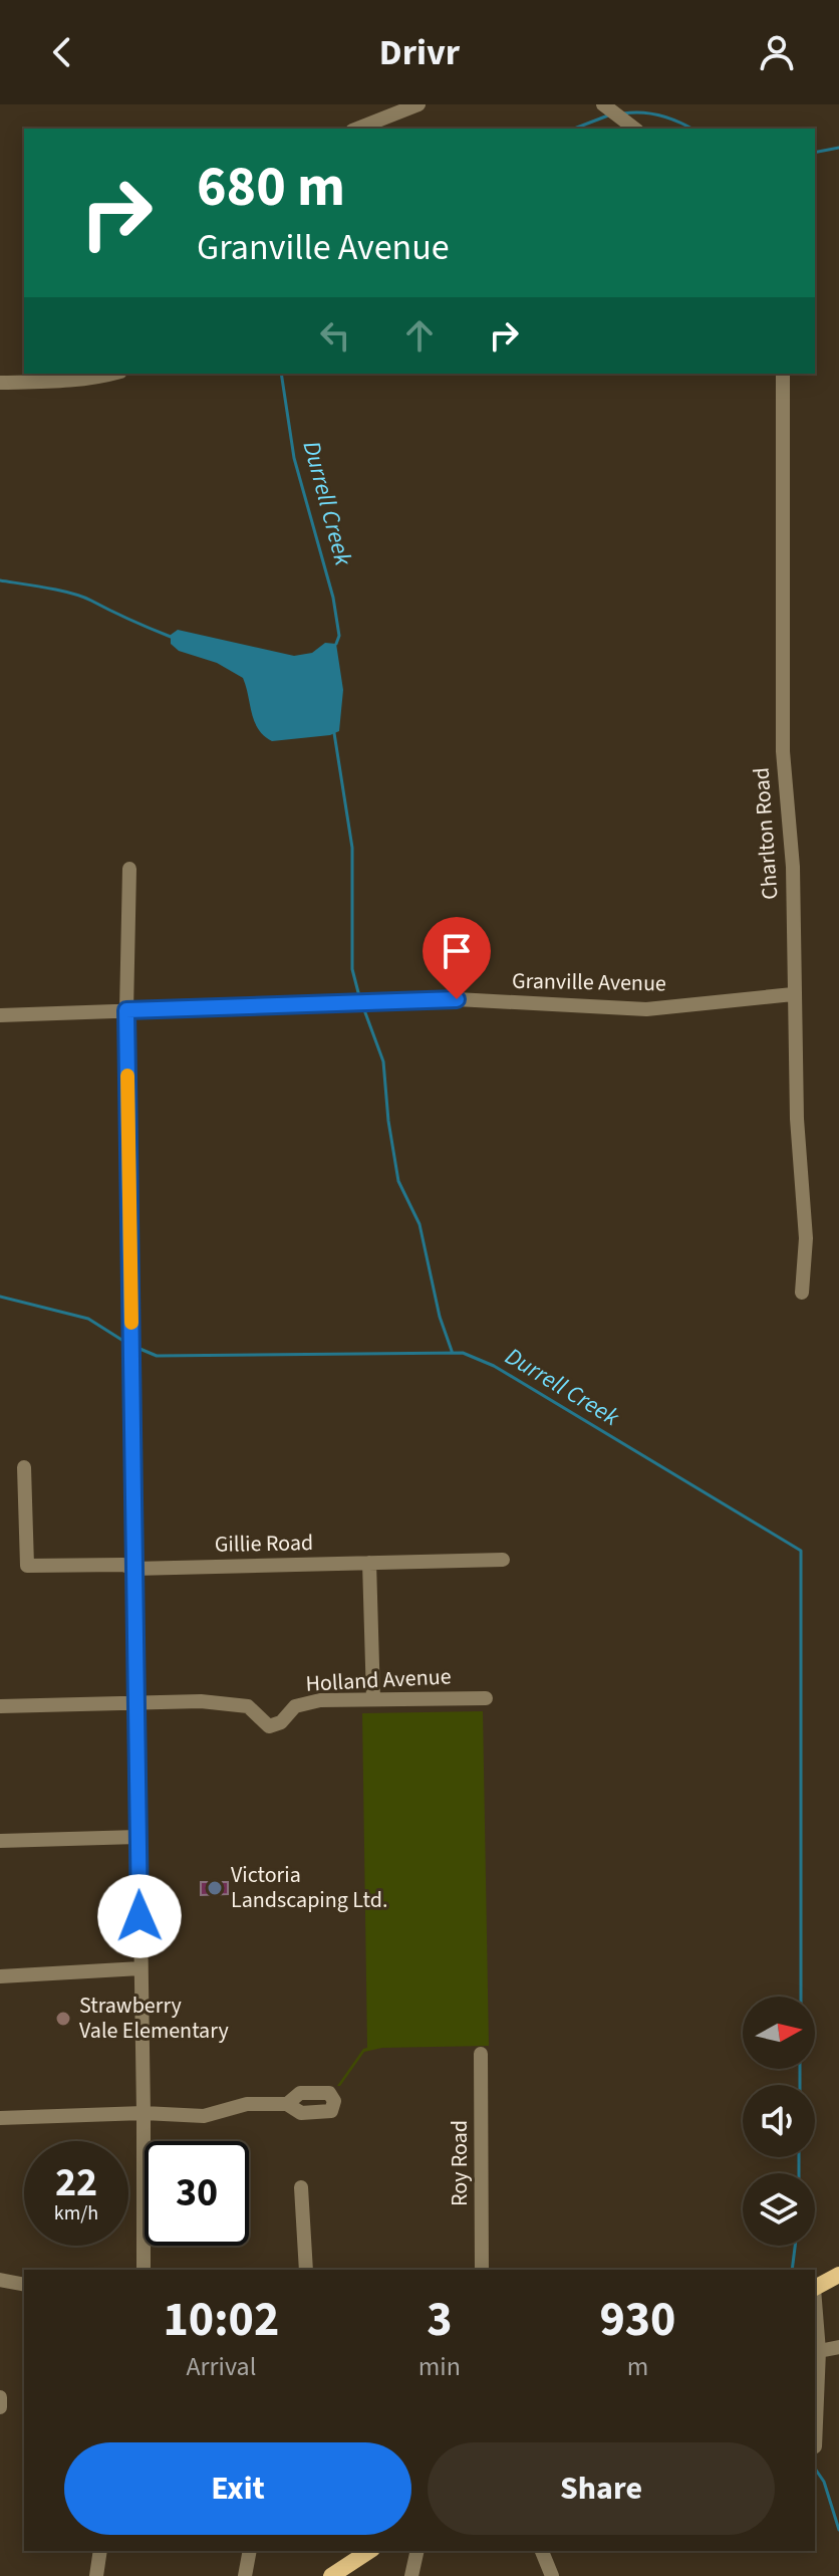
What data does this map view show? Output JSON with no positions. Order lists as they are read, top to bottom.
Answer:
{
  "streets": {
    "street": [
      "Charlton Road",
      "Granville Avenue",
      "Gillie Road",
      "Holland Avenue",
      "Roy Road"
    ]
  },
  "crossings": [
    ["Charlton Road", "Granville Avenue"]
  ],
  "water": ["Durrell Creek"],
  "places": ["Victoria Landscaping Ltd.", "Strawberry Vale Elementary"],
  "north": "right",
  "page": {
    "header": "Drivr",
    "turn": ["680 m", "Granville Avenue"],
    "speed": "22 km/h",
    "limit": "30",
    "eta": [
      "10:02",
      "Arrival",
      "3",
      "min",
      "930",
      "m"
    ],
    "buttons": ["Exit", "Share"]
  }
}
